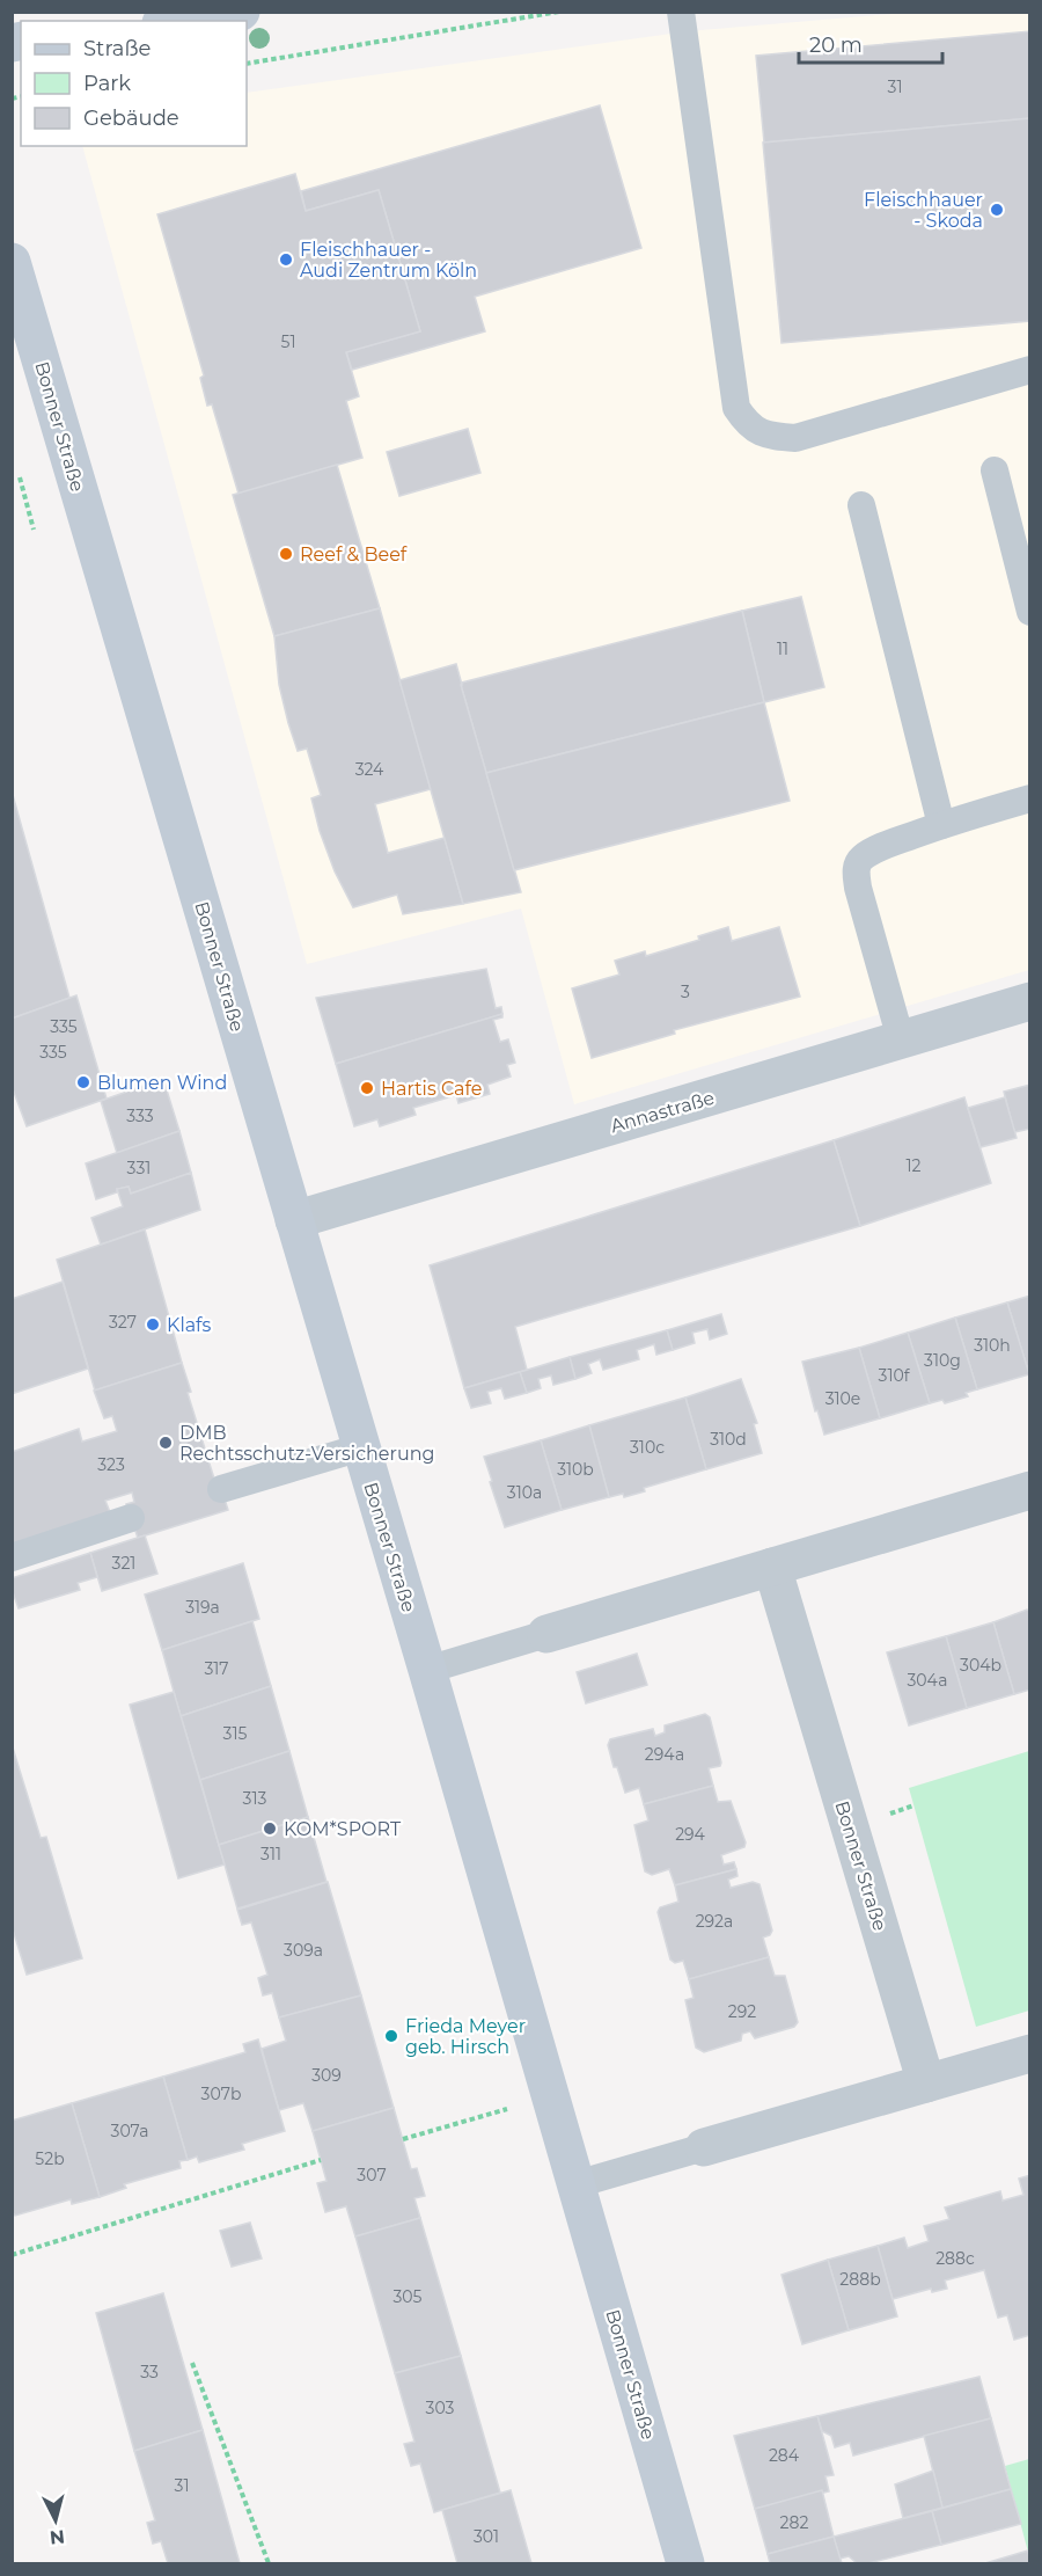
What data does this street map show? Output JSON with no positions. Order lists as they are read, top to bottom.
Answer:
{
  "streets": {
    "main road": ["Bonner Straße"],
    "street": ["Annastraße"]
  },
  "crossings": [
    ["Bonner Straße", "Annastraße"]
  ],
  "places": [
    "Fleischhauer - Skoda",
    "Fleischhauer - Audi Zentrum Köln",
    "Reef & Beef",
    "Blumen Wind",
    "Hartis Cafe",
    "Klafs",
    "DMB Rechtsschutz-Versicherung",
    "KOM*SPORT",
    "Frieda Meyer geb. Hirsch"
  ],
  "house_numbers": [
    "31",
    "51",
    "11",
    "324",
    "3",
    "335",
    "335",
    "333",
    "12",
    "331",
    "327",
    "310h",
    "310g",
    "310f",
    "310e",
    "310d",
    "310c",
    "323",
    "310b",
    "310a",
    "321",
    "319a",
    "304b",
    "317",
    "304a",
    "315",
    "294a",
    "313",
    "294",
    "311",
    "292a",
    "309a",
    "292",
    "309",
    "307b",
    "307a",
    "52b",
    "307",
    "288c",
    "288b",
    "305",
    "33",
    "303",
    "284",
    "31",
    "282",
    "301"
  ],
  "legend": ["Straße", "Park", "Gebäude"],
  "scale_bar": "20 m",
  "north": "bottom"
}
